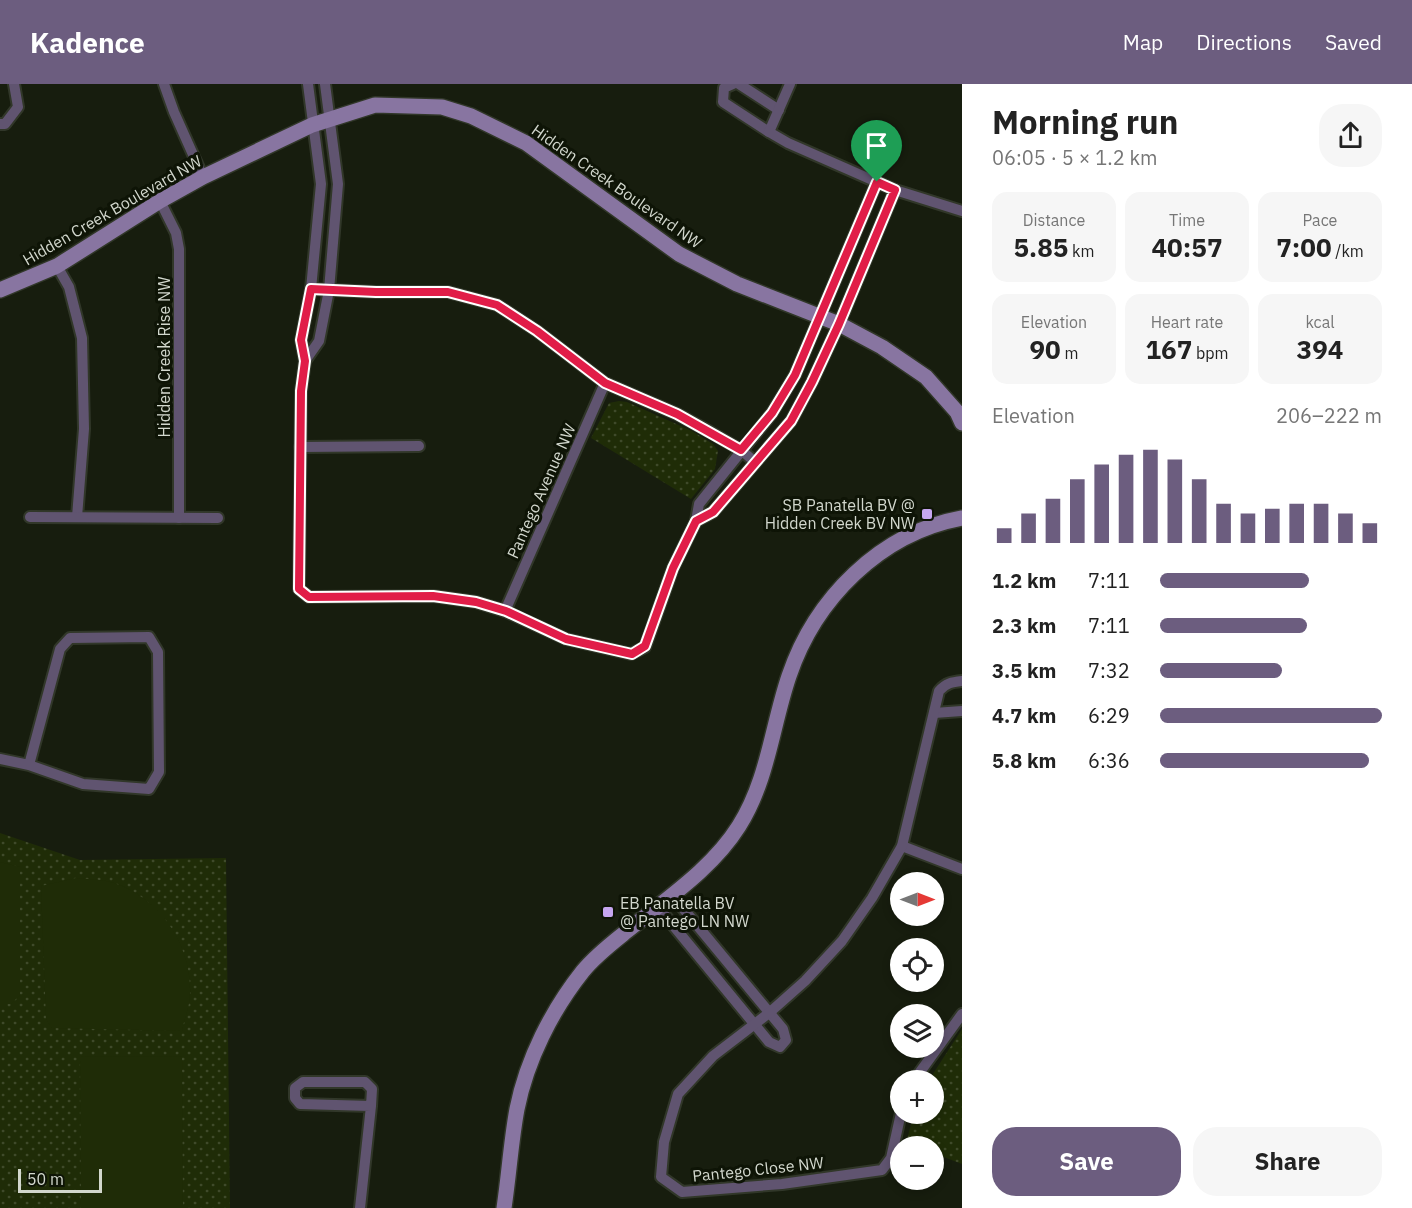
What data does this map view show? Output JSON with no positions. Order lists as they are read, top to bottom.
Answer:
{
  "streets": {
    "street": [
      "Hidden Creek Boulevard NW",
      "Hidden Creek Rise NW",
      "Pantego Avenue NW",
      "Pantego Close NW"
    ]
  },
  "crossings": [
    ["Hidden Creek Boulevard NW", "Hidden Creek Rise NW"]
  ],
  "places": {
    "transit": ["SB Panatella BV @ Hidden Creek BV NW", "EB Panatella BV @ Pantego LN NW"]
  },
  "scale_bar": "50 m",
  "north": "right",
  "page": {
    "header": "Kadence",
    "nav": ["Map", "Directions", "Saved"],
    "heading": ["Morning run", "06:05 · 5 × 1.2 km"],
    "stats": [
      ["Distance", "5.85 km"],
      ["Time", "40:57"],
      ["Pace", "7:00 /km"],
      ["Elevation", "90 m"],
      ["Heart rate", "167 bpm"],
      ["kcal", "394"]
    ],
    "chart": ["Elevation", "206–222 m"],
    "list": [
      {
        "name": "1.2 km",
        "note": "7:11"
      },
      {
        "name": "2.3 km",
        "note": "7:11"
      },
      {
        "name": "3.5 km",
        "note": "7:32"
      },
      {
        "name": "4.7 km",
        "note": "6:29"
      },
      {
        "name": "5.8 km",
        "note": "6:36"
      }
    ],
    "map_buttons": ["+", "−"],
    "buttons": ["Save", "Share"],
    "scale": "50 m"
  }
}
